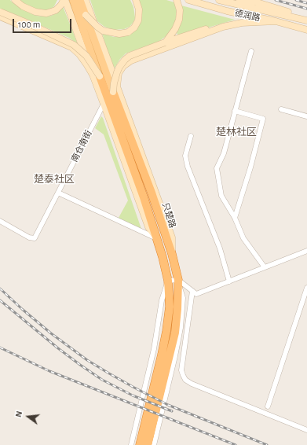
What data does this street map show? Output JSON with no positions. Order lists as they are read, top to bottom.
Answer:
{
  "streets": {
    "highway": ["只楚路"],
    "main road": ["德润路"],
    "street": ["南仓南街"]
  },
  "districts": ["楚林社区", "楚泰社区"],
  "scale_bar": "100 m",
  "north": "left"
}
